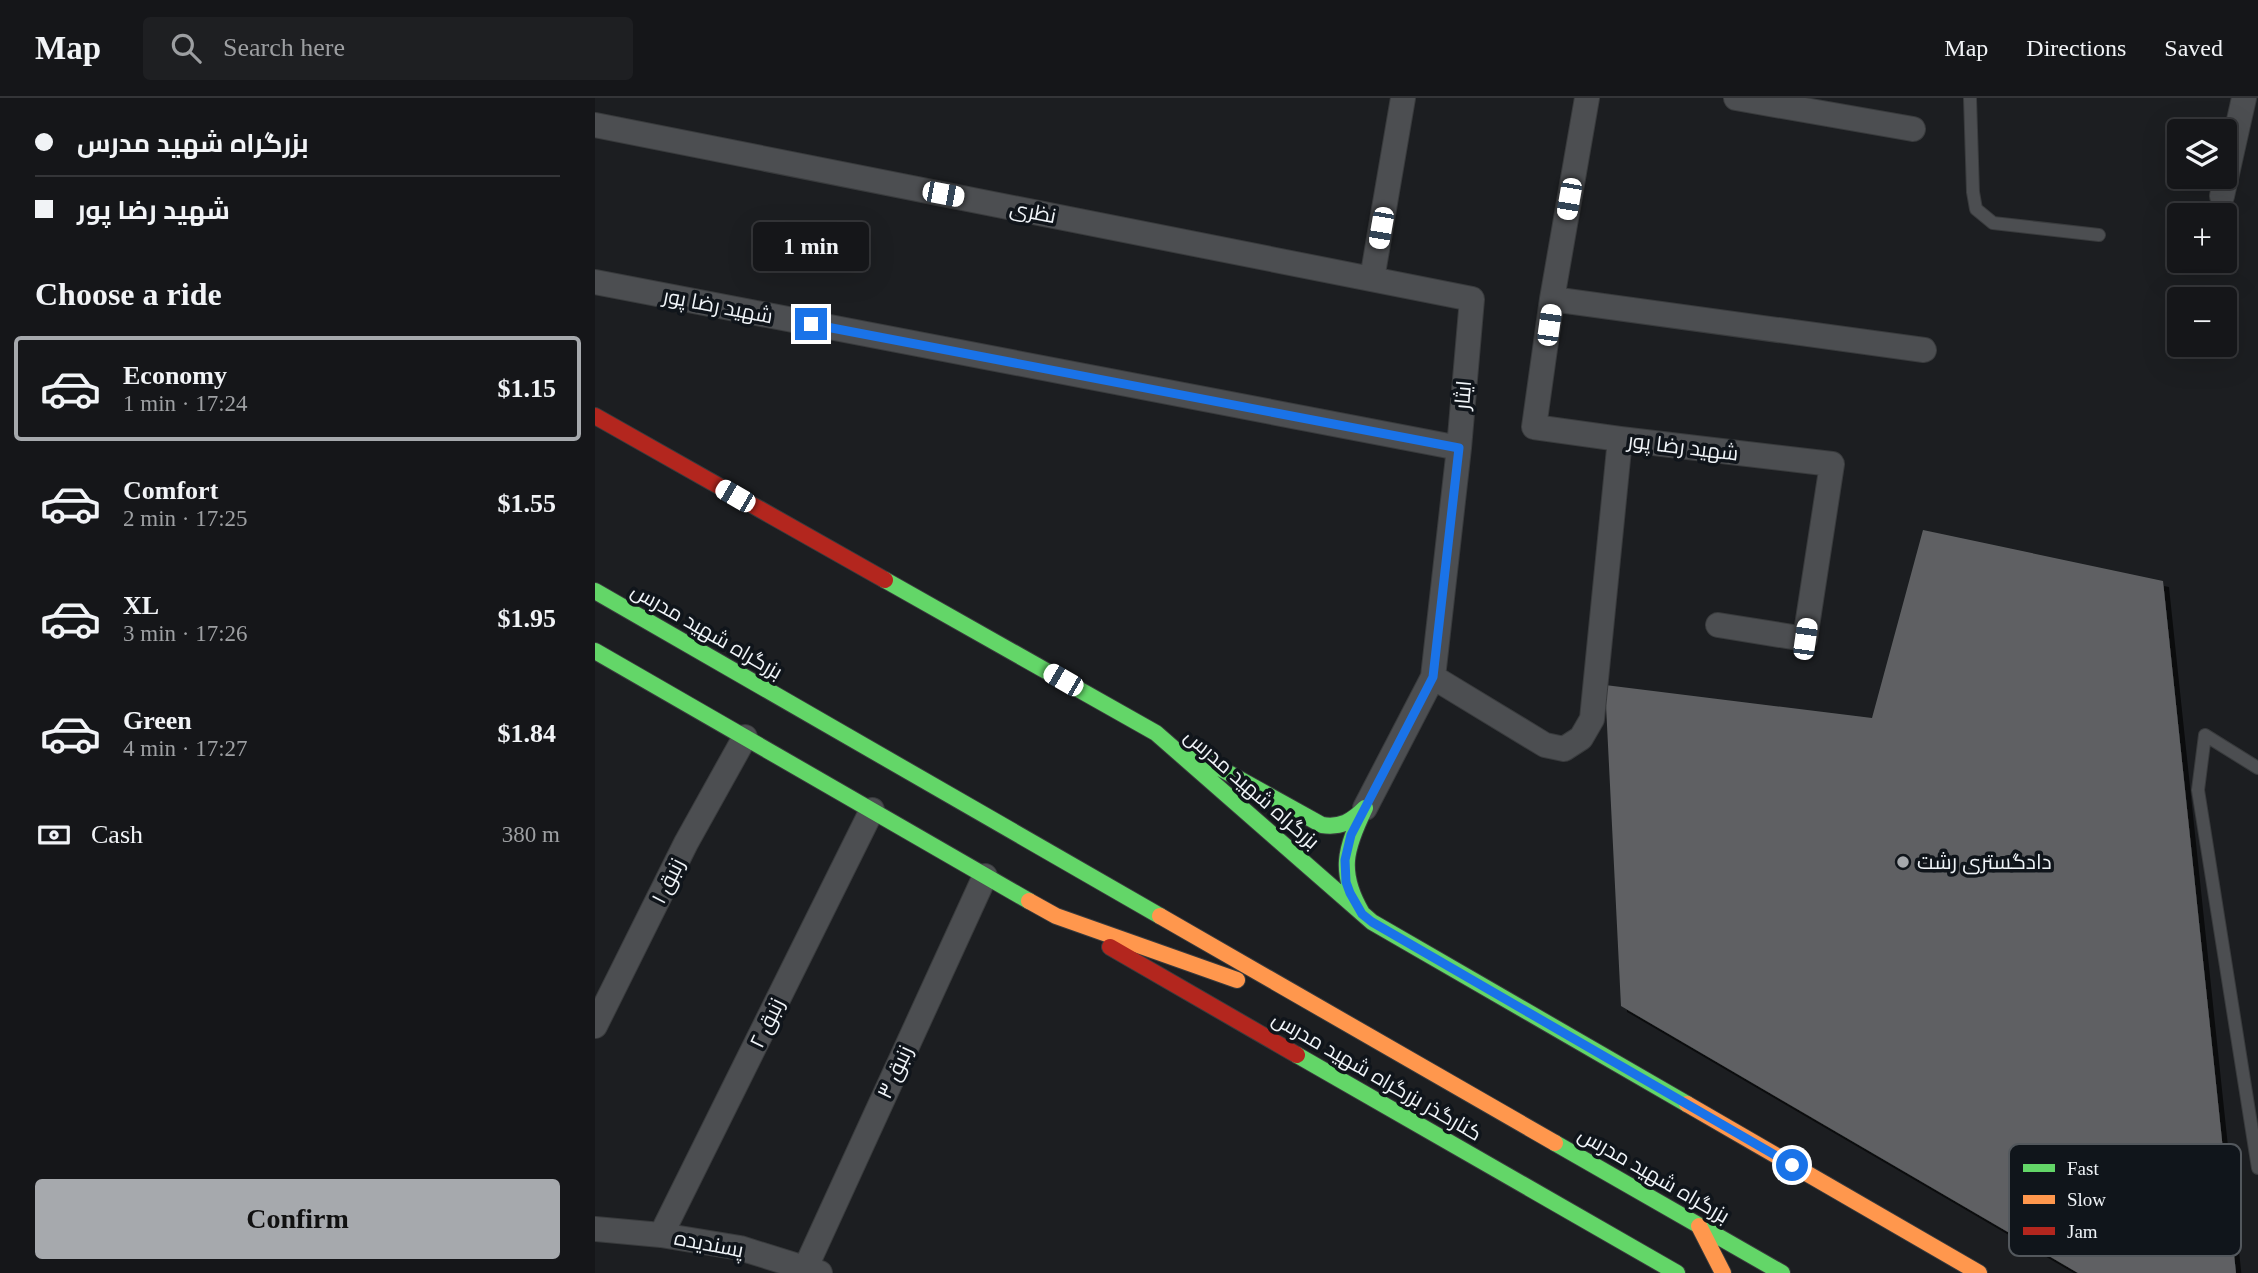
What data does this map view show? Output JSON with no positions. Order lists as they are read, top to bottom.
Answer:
{
  "streets": {
    "main road": ["بزرگراه شهید مدرس", "کنارگذر بزرگراه شهید مدرس"],
    "street": [
      "نظری",
      "شهید رضا پور",
      "ایثار",
      "زنبق ۱",
      "زنبق ۲",
      "زنبق ۳",
      "پسندیده"
    ]
  },
  "crossings": [
    ["نظری", "ایثار"],
    ["شهید رضا پور", "ایثار"],
    ["زنبق ۲", "پسندیده"],
    ["زنبق ۳", "پسندیده"]
  ],
  "places": ["دادگستری رشت"],
  "legend": ["Fast", "Slow", "Jam"],
  "page": {
    "header": "Map",
    "search": "Search here",
    "nav": ["Map", "Directions", "Saved"],
    "banner": ["بزرگراه شهید مدرس", "شهید رضا پور"],
    "map_buttons": ["+", "−"],
    "bubble": "1 min",
    "heading": "Choose a ride",
    "list": [
      {
        "name": "Economy",
        "note": "1 min · 17:24",
        "value": "$1.15"
      },
      {
        "name": "Comfort",
        "note": "2 min · 17:25",
        "value": "$1.55"
      },
      {
        "name": "XL",
        "note": "3 min · 17:26",
        "value": "$1.95"
      },
      {
        "name": "Green",
        "note": "4 min · 17:27",
        "value": "$1.84"
      }
    ],
    "pay": ["Cash", "380 m"],
    "buttons": "Confirm"
  }
}
